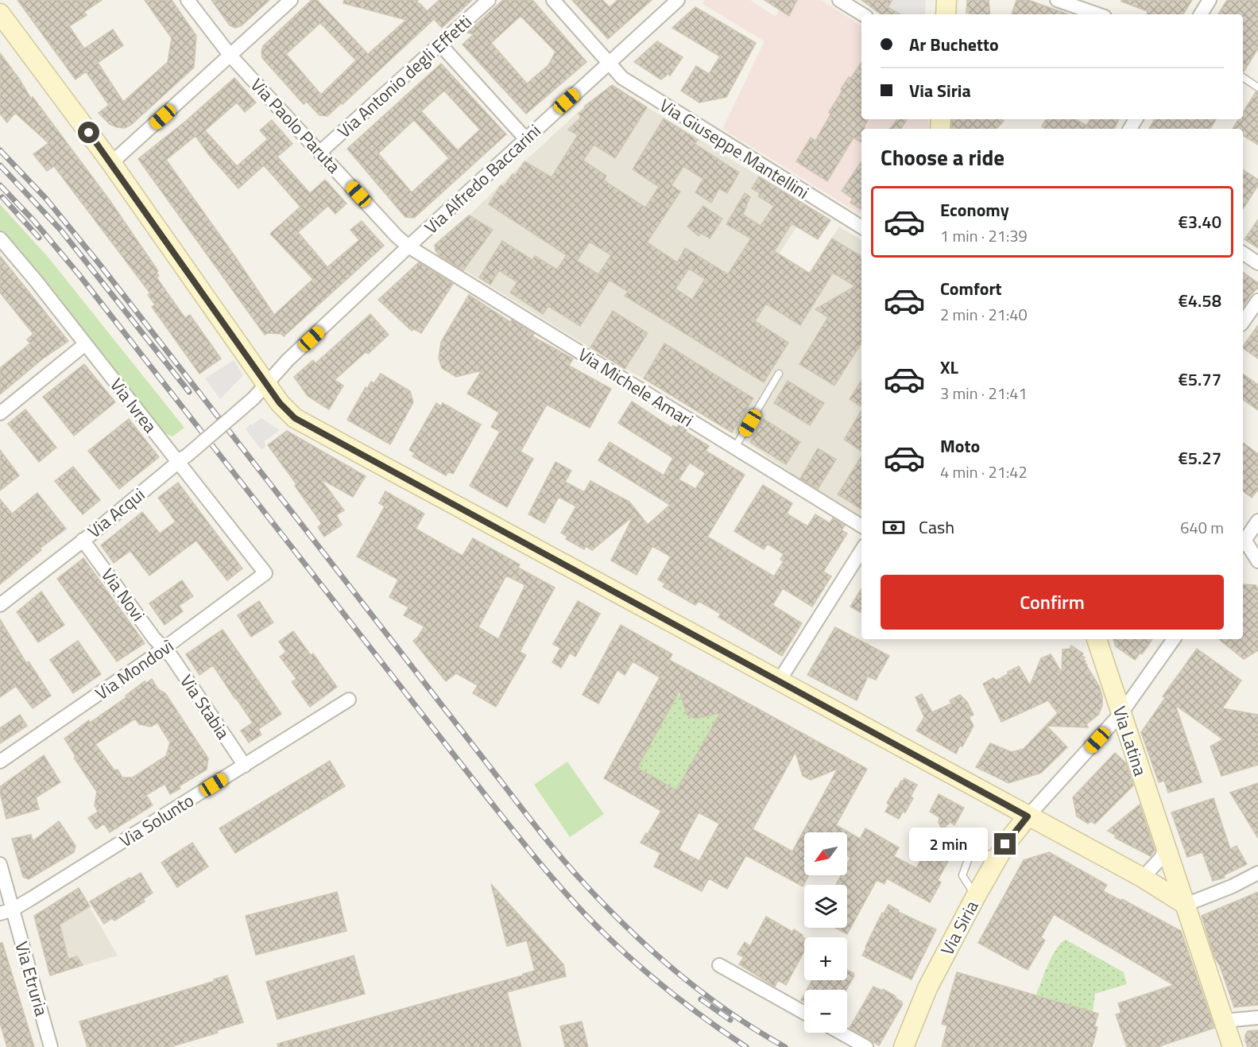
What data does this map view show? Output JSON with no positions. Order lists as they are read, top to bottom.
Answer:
{
  "streets": {
    "street": [
      "Via Antonio degli Effetti",
      "Via Paolo Paruta",
      "Via Giuseppe Mantellini",
      "Via Alfredo Baccarini",
      "Via Michele Amari",
      "Via Ivrea",
      "Via Acqui",
      "Via Novi",
      "Via Mondovì",
      "Via Stabia",
      "Via Latina",
      "Via Solunto",
      "Via Siria",
      "Via Etruria"
    ]
  },
  "crossings": [
    ["Via Antonio degli Effetti", "Via Paolo Paruta"],
    ["Via Paolo Paruta", "Via Alfredo Baccarini"],
    ["Via Paolo Paruta", "Via Michele Amari"],
    ["Via Giuseppe Mantellini", "Via Alfredo Baccarini"],
    ["Via Alfredo Baccarini", "Via Michele Amari"],
    ["Via Alfredo Baccarini", "Via Acqui"],
    ["Via Ivrea", "Via Acqui"],
    ["Via Ivrea", "Via Mondovì"],
    ["Via Acqui", "Via Novi"],
    ["Via Novi", "Via Mondovì"],
    ["Via Novi", "Via Stabia"],
    ["Via Mondovì", "Via Stabia"],
    ["Via Stabia", "Via Solunto"],
    ["Via Solunto", "Via Etruria"]
  ],
  "north": "bottom left",
  "page": {
    "banner": ["Ar Buchetto", "Via Siria"],
    "heading": "Choose a ride",
    "list": [
      {
        "name": "Economy",
        "note": "1 min · 21:39",
        "value": "€3.40"
      },
      {
        "name": "Comfort",
        "note": "2 min · 21:40",
        "value": "€4.58"
      },
      {
        "name": "XL",
        "note": "3 min · 21:41",
        "value": "€5.77"
      },
      {
        "name": "Moto",
        "note": "4 min · 21:42",
        "value": "€5.27"
      }
    ],
    "pay": ["Cash", "640 m"],
    "buttons": "Confirm",
    "bubble": "2 min",
    "map_buttons": ["+", "−"]
  }
}
